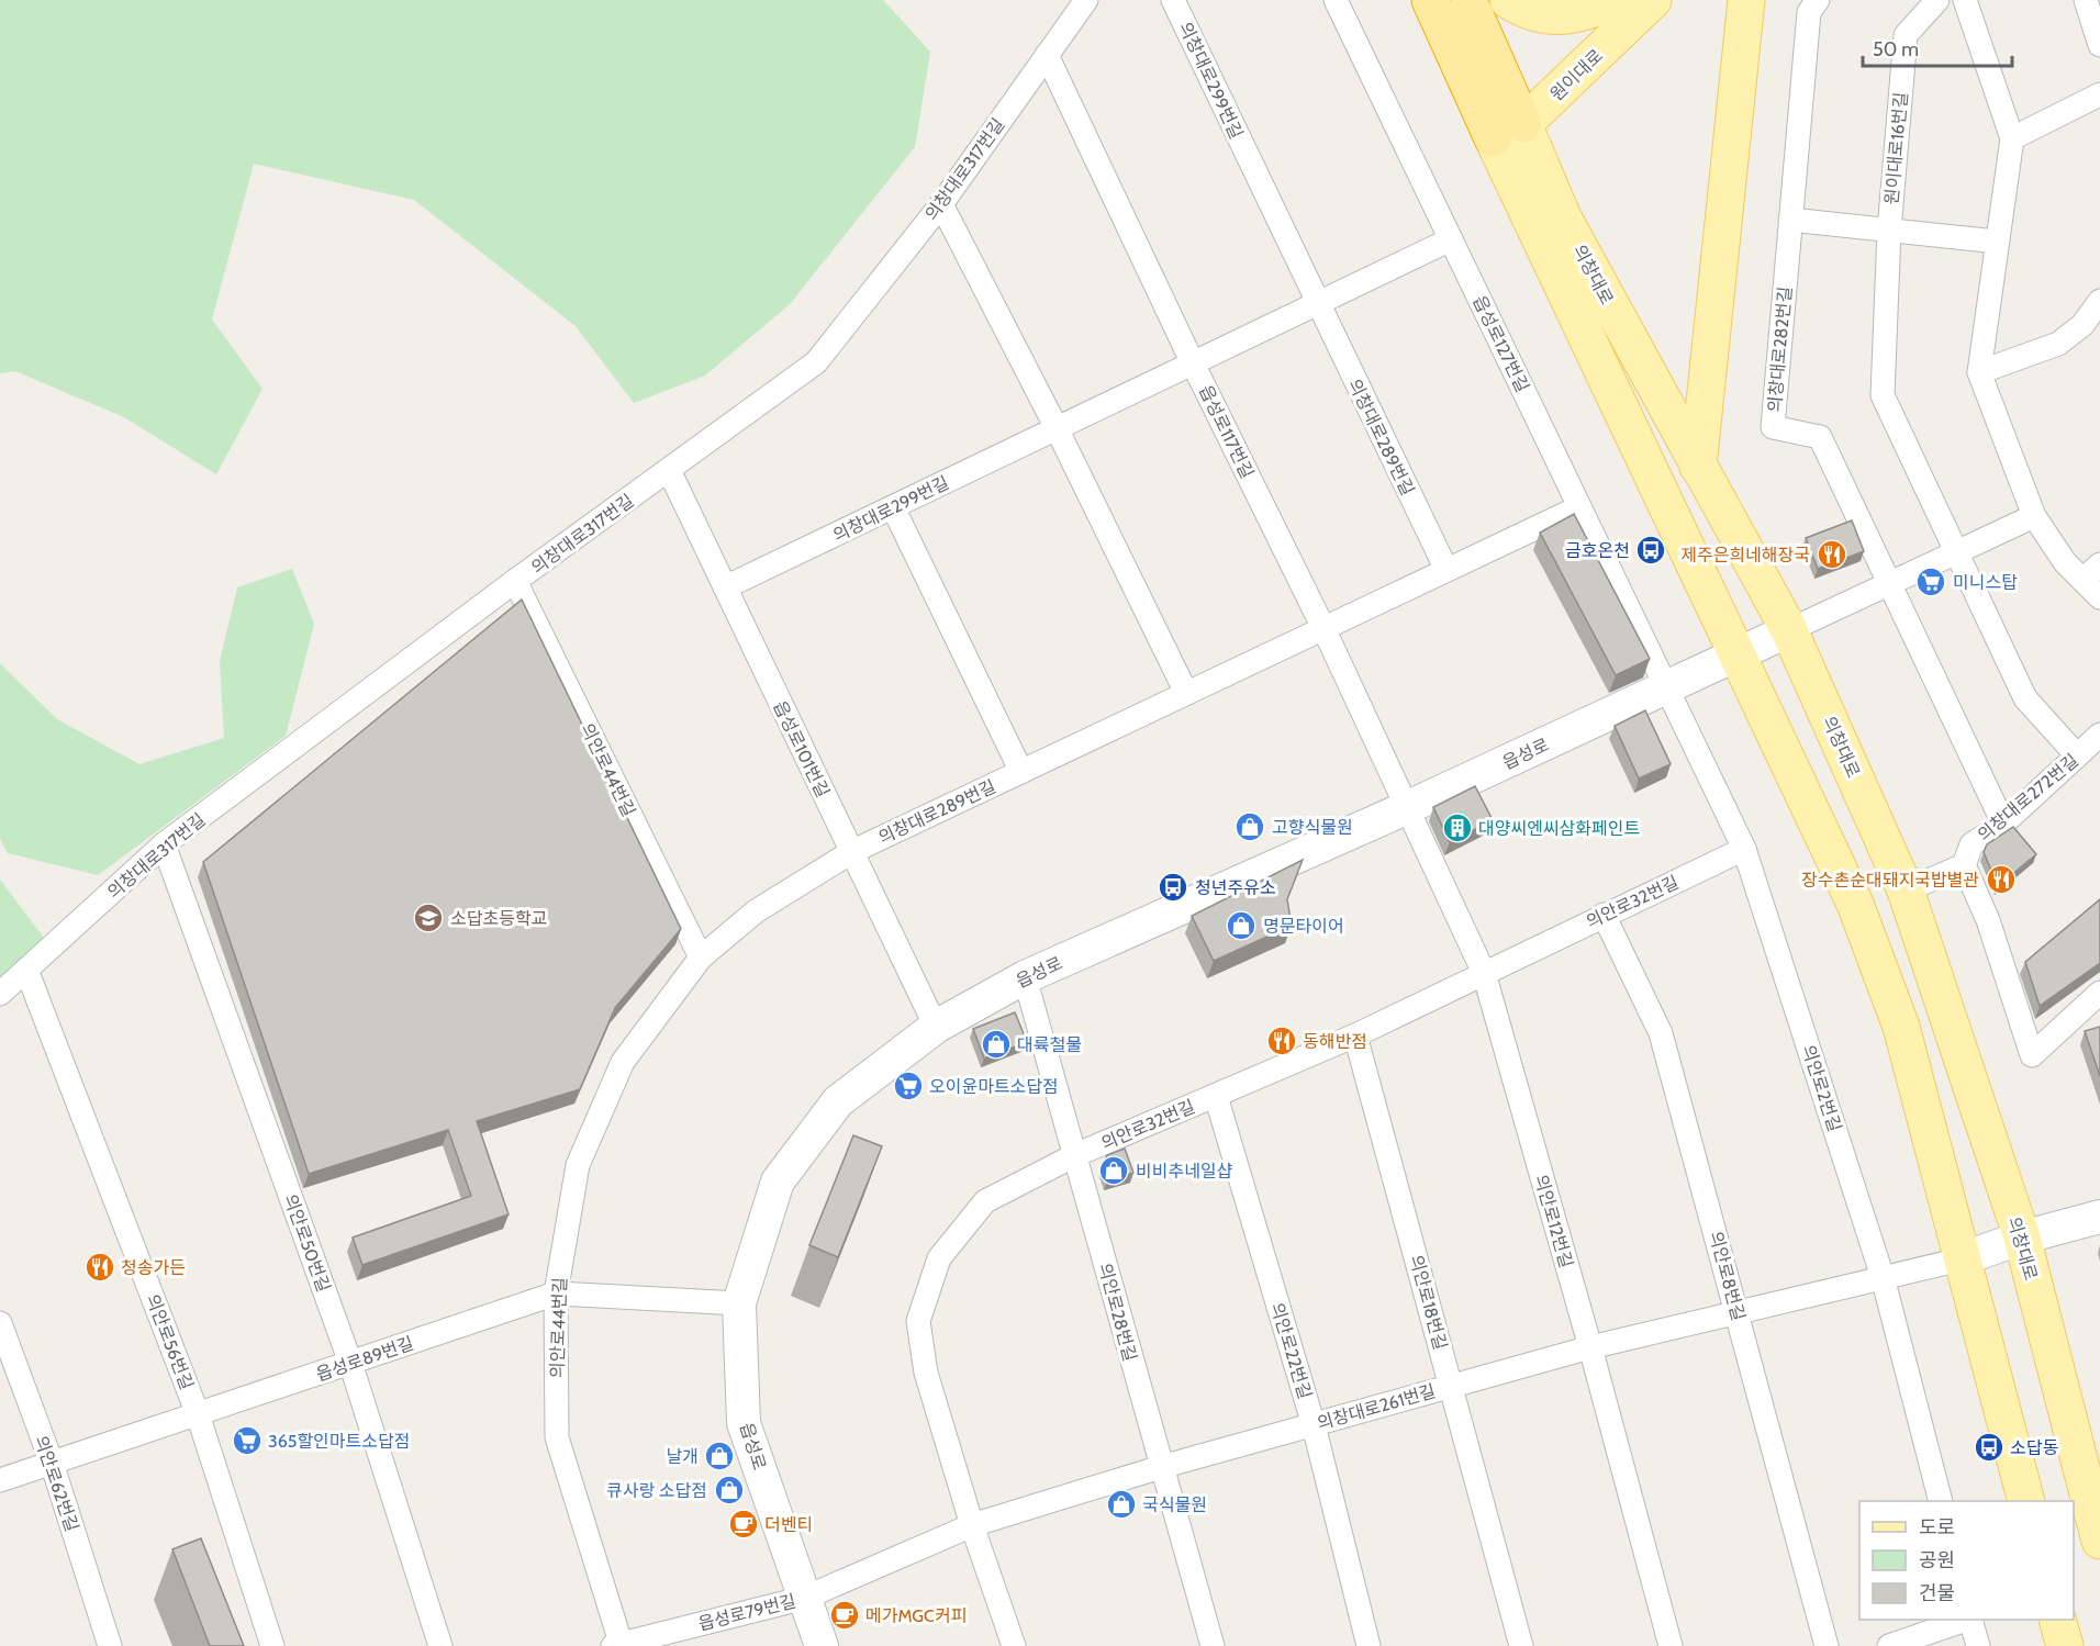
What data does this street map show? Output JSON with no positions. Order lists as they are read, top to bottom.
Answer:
{
  "streets": {
    "highway": ["의창대로"],
    "main road": ["원이대로", "읍성로"],
    "street": [
      "의창대로299번길",
      "원이대로16번길",
      "의창대로317번길",
      "읍성로127번길",
      "의창대로282번길",
      "읍성로117번길",
      "의창대로289번길",
      "읍성로101번길",
      "의안로44번길",
      "의창대로272번길",
      "의안로32번길",
      "의안로2번길",
      "의안로12번길",
      "의안로50번길",
      "의안로8번길",
      "의안로18번길",
      "의안로28번길",
      "의안로56번길",
      "의안로22번길",
      "읍성로89번길",
      "의창대로261번길",
      "의안로62번길",
      "읍성로79번길"
    ]
  },
  "crossings": [
    ["원이대로", "의창대로"],
    ["의창대로299번길", "읍성로127번길"],
    ["의창대로299번길", "읍성로117번길"],
    ["의창대로299번길", "의창대로289번길"],
    ["의창대로299번길", "읍성로101번길"],
    ["의창대로317번길", "읍성로117번길"],
    ["의창대로317번길", "읍성로101번길"],
    ["의창대로317번길", "의안로44번길"],
    ["의창대로317번길", "의안로50번길"],
    ["의창대로317번길", "의안로56번길"],
    ["의창대로", "읍성로"],
    ["의창대로", "의창대로261번길"],
    ["읍성로127번길", "의창대로289번길"],
    ["읍성로127번길", "읍성로"],
    ["읍성로127번길", "의안로2번길"],
    ["의창대로282번길", "의창대로272번길"],
    ["읍성로117번길", "의창대로289번길"],
    ["읍성로117번길", "읍성로"],
    ["읍성로117번길", "의안로12번길"],
    ["의창대로289번길", "읍성로101번길"],
    ["의창대로289번길", "의안로44번길"],
    ["읍성로101번길", "읍성로"],
    ["읍성로101번길", "의안로44번길"],
    ["읍성로", "의안로2번길"],
    ["읍성로", "의안로12번길"],
    ["읍성로", "의안로28번길"],
    ["읍성로", "읍성로89번길"],
    ["읍성로", "의창대로261번길"],
    ["읍성로", "읍성로79번길"],
    ["의안로44번길", "읍성로89번길"],
    ["의안로44번길", "읍성로79번길"],
    ["의안로32번길", "의안로2번길"],
    ["의안로32번길", "의안로12번길"],
    ["의안로32번길", "의안로8번길"],
    ["의안로32번길", "의안로18번길"],
    ["의안로32번길", "의안로28번길"],
    ["의안로32번길", "의안로22번길"],
    ["의안로32번길", "의창대로261번길"],
    ["의안로2번길", "의창대로261번길"],
    ["의안로12번길", "의창대로261번길"],
    ["의안로50번길", "읍성로89번길"],
    ["의안로8번길", "의창대로261번길"],
    ["의안로18번길", "의창대로261번길"],
    ["의안로28번길", "의창대로261번길"],
    ["의안로56번길", "읍성로89번길"],
    ["의안로22번길", "의창대로261번길"],
    ["읍성로89번길", "의안로62번길"],
    ["의창대로261번길", "읍성로79번길"]
  ],
  "places": {
    "bus stop": ["금호온천", "청년주유소", "소답동"],
    "restaurant": [
      "제주은희네해장국",
      "장수촌순대돼지국밥별관",
      "동해반점",
      "청송가든"
    ],
    "supermarket": ["미니스탑", "오이윤마트소답점", "365할인마트소답점"],
    "shop": [
      "고향식물원",
      "명문타이어",
      "대륙철물",
      "비비추네일샵",
      "날개",
      "큐사랑 소답점",
      "국식물원"
    ],
    "building": ["대양씨엔씨삼화페인트"],
    "school or university": ["소답초등학교"],
    "cafe": ["더벤티", "메가MGC커피"]
  },
  "legend": ["도로", "공원", "건물"],
  "scale_bar": "50 m"
}
